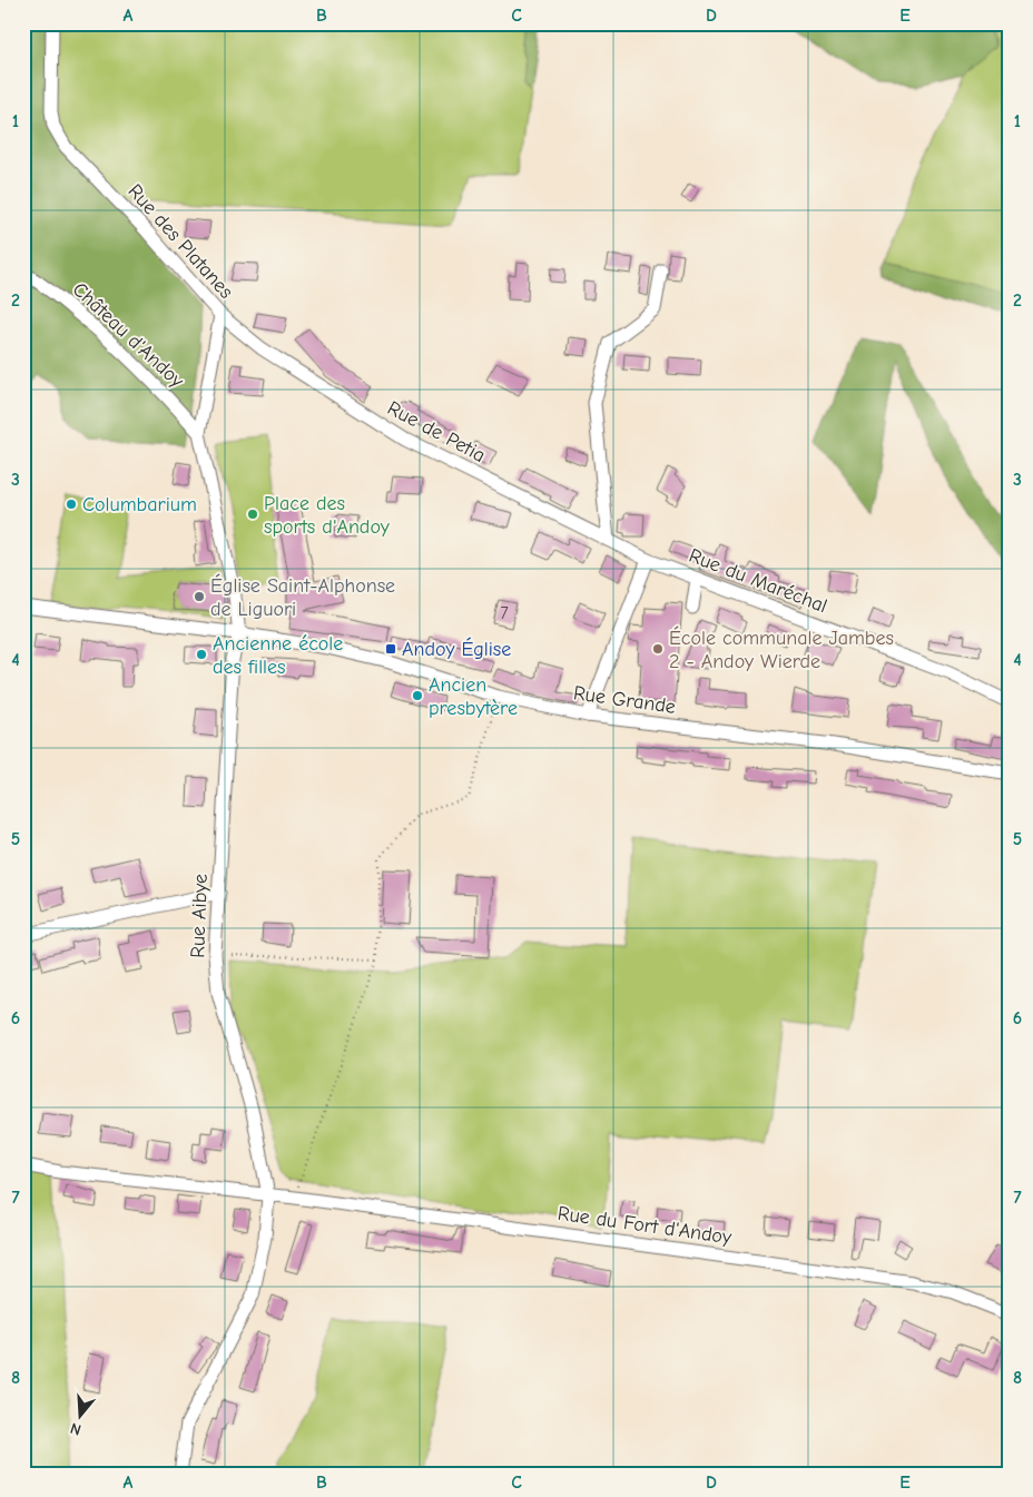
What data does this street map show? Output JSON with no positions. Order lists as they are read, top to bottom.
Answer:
{
  "streets": {
    "street": [
      "Rue des Platanes",
      "Château d'Andoy",
      "Rue de Petia",
      "Rue du Maréchal",
      "Rue Grande",
      "Rue Aibye",
      "Rue du Fort d'Andoy"
    ]
  },
  "crossings": [
    ["Rue des Platanes", "Château d'Andoy"],
    ["Rue des Platanes", "Rue de Petia"],
    ["Rue des Platanes", "Rue Grande"],
    ["Rue des Platanes", "Rue Aibye"],
    ["Rue de Petia", "Rue du Maréchal"],
    ["Rue Grande", "Rue Aibye"],
    ["Rue Aibye", "Rue du Fort d'Andoy"]
  ],
  "places": {
    "other": [
      "Columbarium",
      "Place des sports d'Andoy",
      "Église Saint-Alphonse de Liguori",
      "École communale Jambes 2 - Andoy Wierde",
      "Ancienne école des filles",
      "Ancien presbytère"
    ],
    "transit": ["Andoy Église"]
  },
  "house_numbers": ["7"],
  "north": "bottom",
  "grid": {
    "columns": [
      "A",
      "B",
      "C",
      "D",
      "E"
    ],
    "rows": [
      "1",
      "2",
      "3",
      "4",
      "5",
      "6",
      "7",
      "8"
    ]
  }
}
